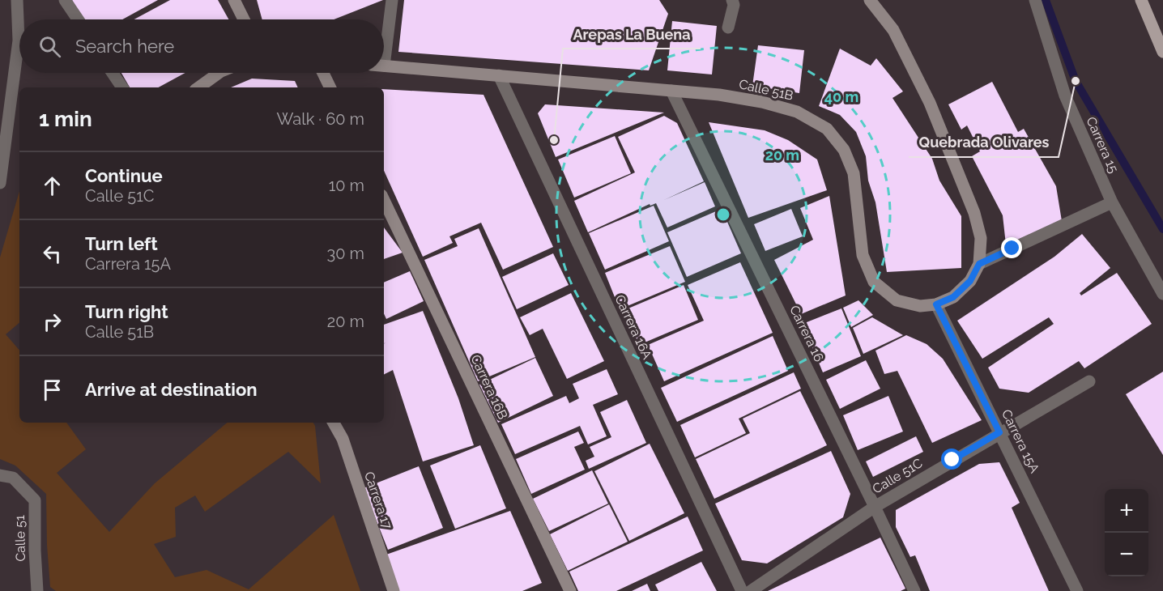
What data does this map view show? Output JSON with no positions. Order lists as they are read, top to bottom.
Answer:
{
  "streets": {
    "main road": ["Calle 51B", "Carrera 16B", "Carrera 17"],
    "street": [
      "Carrera 15",
      "Carrera 16A",
      "Carrera 16",
      "Carrera 15A",
      "Calle 51C",
      "Calle 51"
    ]
  },
  "crossings": [
    ["Calle 51B", "Carrera 16A"],
    ["Calle 51B", "Carrera 16"],
    ["Calle 51B", "Carrera 15A"],
    ["Carrera 16", "Calle 51C"],
    ["Carrera 15A", "Calle 51C"]
  ],
  "places": ["Quebrada Olivares", "Arepas La Buena"],
  "page": {
    "search": "Search here",
    "heading": ["1 min", "Walk · 60 m"],
    "list": [
      ["Continue", "Calle 51C", "10 m"],
      ["Turn left", "Carrera 15A", "30 m"],
      ["Turn right", "Calle 51B", "20 m"],
      "Arrive at destination"
    ],
    "map_buttons": ["+", "−"]
  },
  "rings": ["40 m", "20 m"]
}
